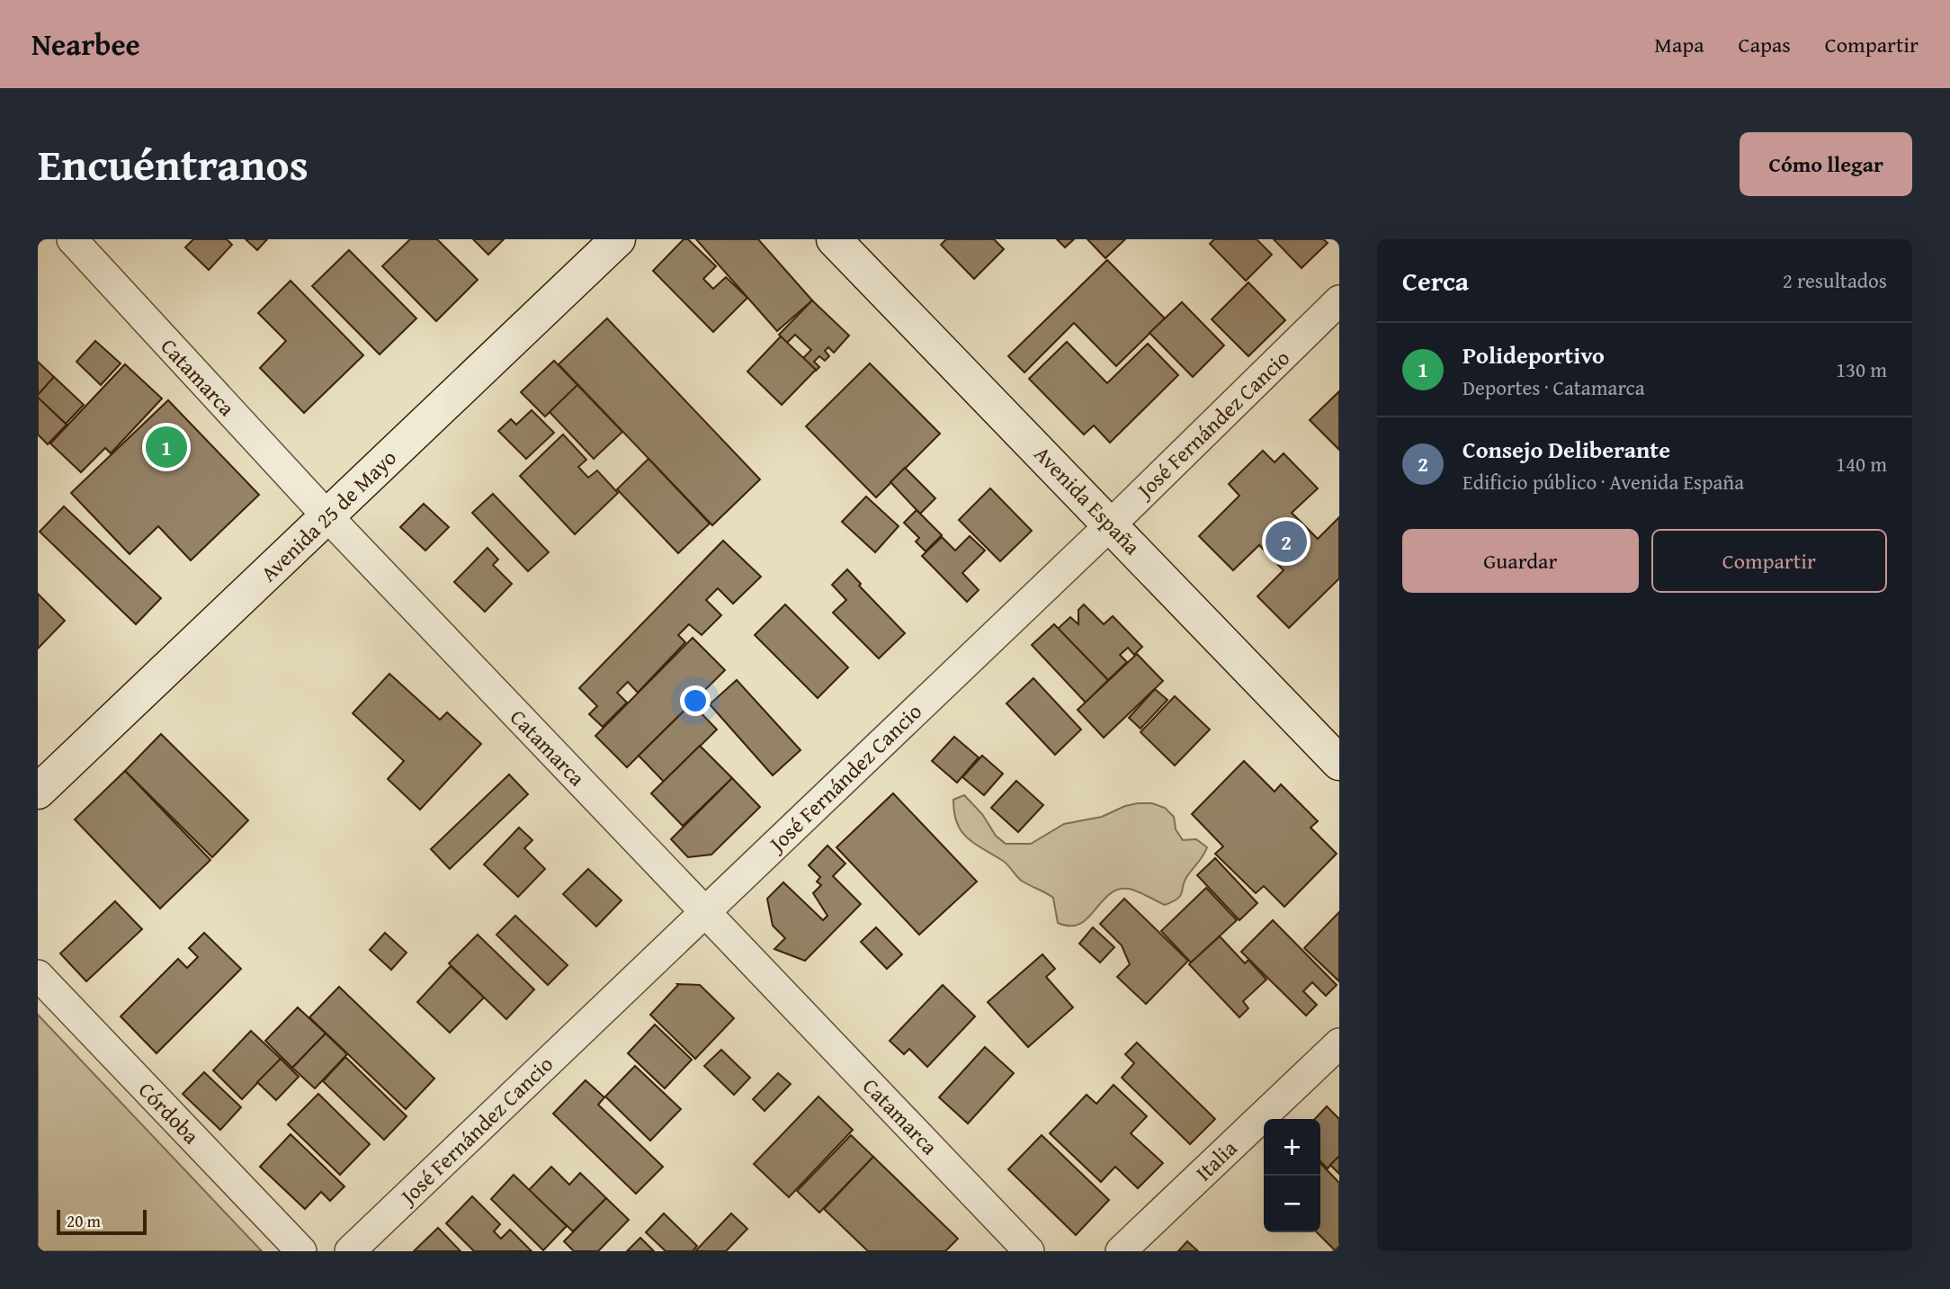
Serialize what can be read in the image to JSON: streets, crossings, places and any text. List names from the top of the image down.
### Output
{
  "streets": {
    "main road": ["Avenida España", "Avenida 25 de Mayo"],
    "street": [
      "Catamarca",
      "José Fernández Cancio",
      "Córdoba",
      "Italia"
    ]
  },
  "crossings": [
    ["Catamarca", "José Fernández Cancio"],
    ["Catamarca", "Avenida 25 de Mayo"],
    ["José Fernández Cancio", "Avenida España"]
  ],
  "scale_bar": "20 m",
  "page": {
    "header": "Nearbee",
    "nav": ["Mapa", "Capas", "Compartir"],
    "title": "Encuéntranos",
    "buttons": [
      "Cómo llegar",
      ["Guardar", "Compartir"]
    ],
    "heading": ["Cerca", "2 resultados"],
    "list": [
      {
        "mark": "1",
        "name": "Polideportivo",
        "note": "Deportes · Catamarca",
        "value": "130 m"
      },
      {
        "mark": "2",
        "name": "Consejo Deliberante",
        "note": "Edificio público · Avenida España",
        "value": "140 m"
      }
    ],
    "pins": ["1", "2"],
    "map_buttons": ["+", "−"],
    "scale": "20 m"
  }
}
